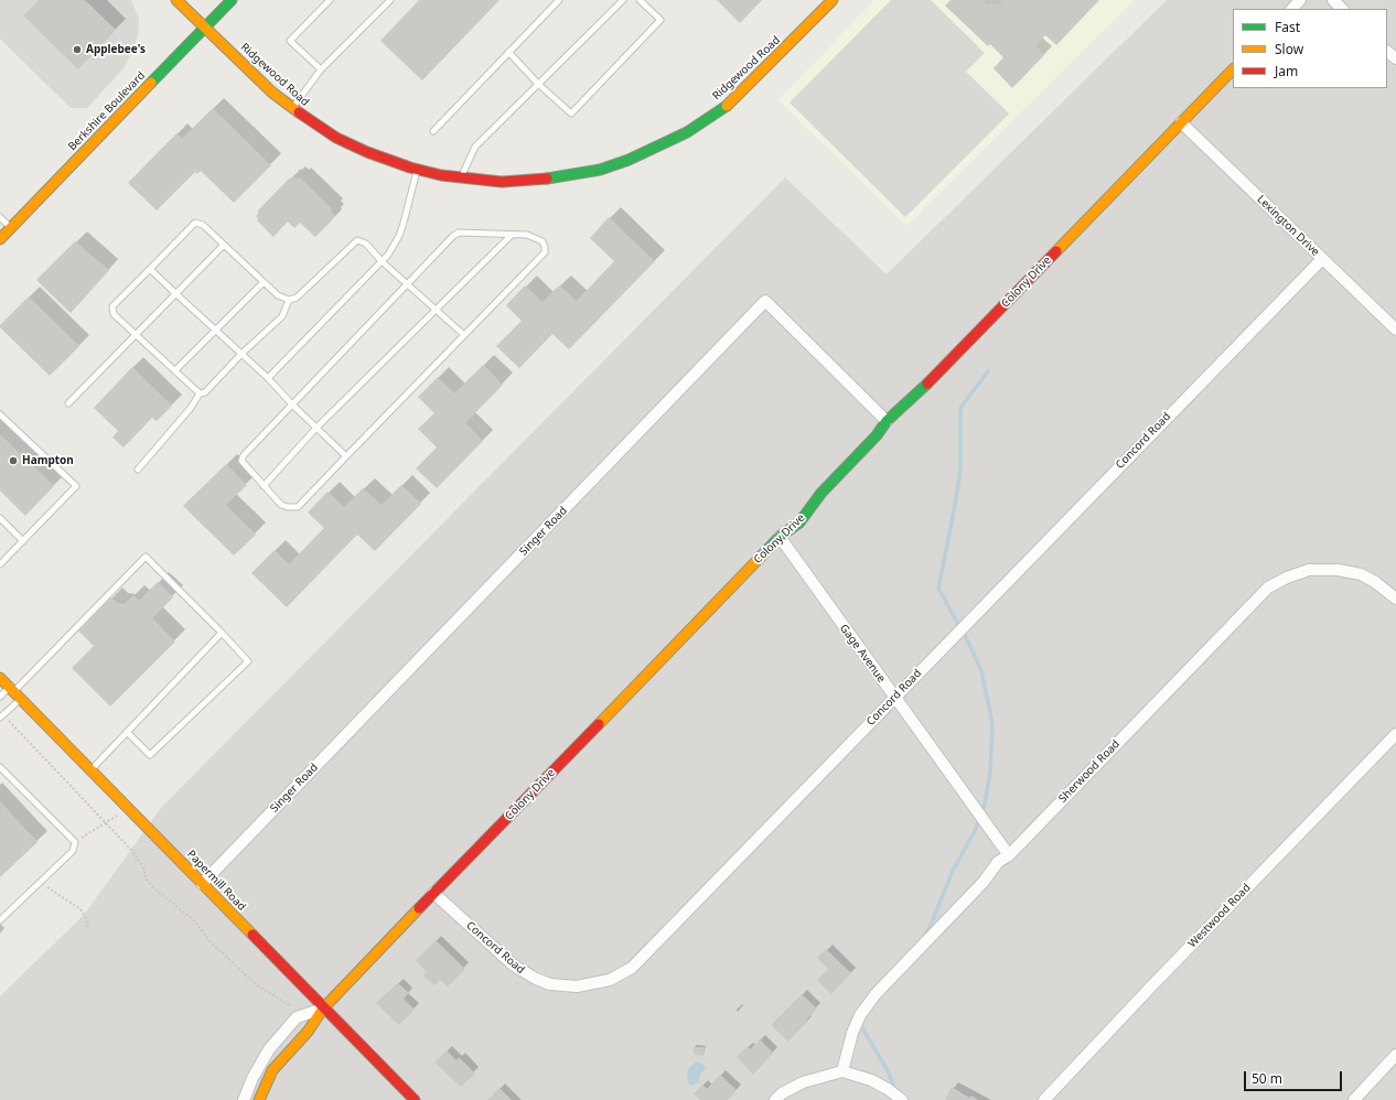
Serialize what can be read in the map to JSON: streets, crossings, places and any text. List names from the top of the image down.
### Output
{
  "streets": {
    "street": [
      "Ridgewood Road",
      "Berkshire Boulevard",
      "Lexington Drive",
      "Colony Drive",
      "Concord Road",
      "Singer Road",
      "Gage Avenue",
      "Sherwood Road",
      "Papermill Road",
      "Westwood Road"
    ]
  },
  "crossings": [
    ["Ridgewood Road", "Berkshire Boulevard"],
    ["Lexington Drive", "Colony Drive"],
    ["Lexington Drive", "Concord Road"],
    ["Colony Drive", "Concord Road"],
    ["Colony Drive", "Singer Road"],
    ["Colony Drive", "Gage Avenue"],
    ["Colony Drive", "Papermill Road"],
    ["Concord Road", "Gage Avenue"],
    ["Singer Road", "Papermill Road"],
    ["Gage Avenue", "Sherwood Road"]
  ],
  "places": ["Applebee's", "Hampton"],
  "legend": ["Fast", "Slow", "Jam"],
  "scale_bar": "50 m"
}
